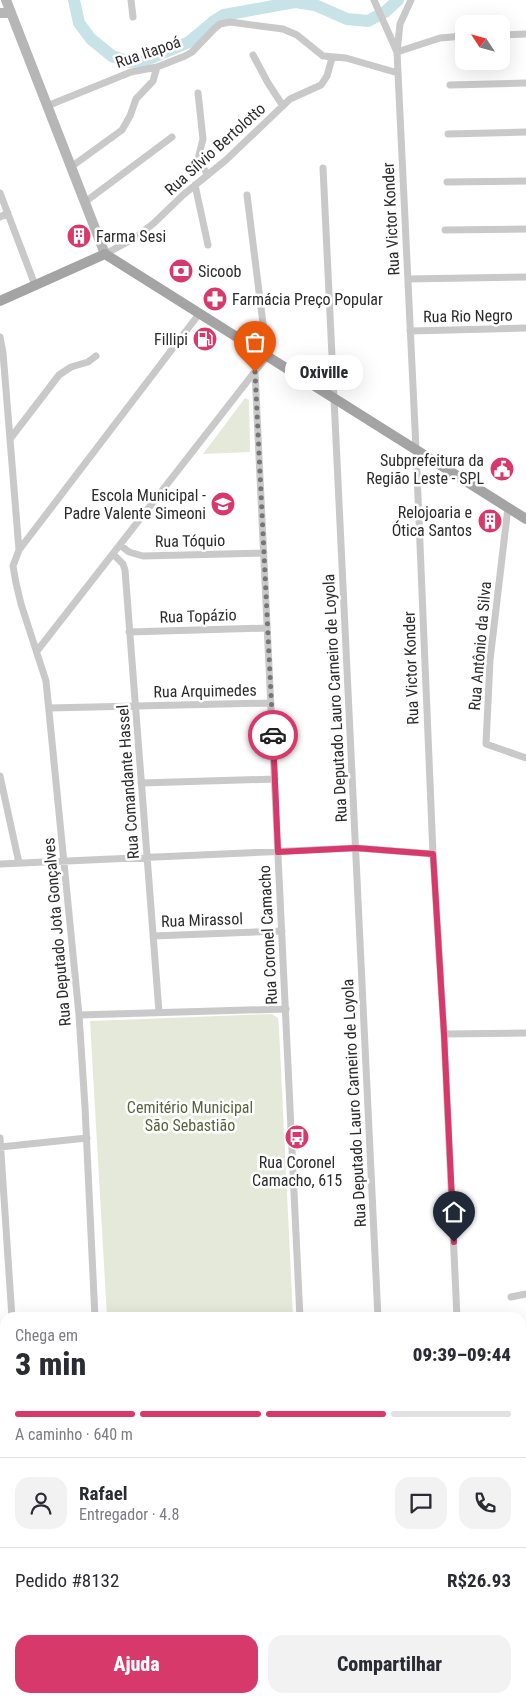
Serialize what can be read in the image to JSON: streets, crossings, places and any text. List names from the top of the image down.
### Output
{
  "streets": {
    "street": [
      "Rua Itapoá",
      "Rua Sílvio Bertolotto",
      "Rua Victor Konder",
      "Rua Rio Negro",
      "Rua Tóquio",
      "Rua Topázio",
      "Rua Antônio da Silva",
      "Rua Arquimedes",
      "Rua Deputado Lauro Carneiro de Loyola",
      "Rua Comandante Hassel",
      "Rua Mirassol",
      "Rua Deputado Jota Gonçalves",
      "Rua Coronel Camacho"
    ]
  },
  "crossings": [
    ["Rua Itapoá", "Rua Sílvio Bertolotto"],
    ["Rua Itapoá", "Rua Victor Konder"],
    ["Rua Victor Konder", "Rua Rio Negro"],
    ["Rua Tóquio", "Rua Coronel Camacho"],
    ["Rua Topázio", "Rua Comandante Hassel"],
    ["Rua Topázio", "Rua Coronel Camacho"],
    ["Rua Arquimedes", "Rua Comandante Hassel"],
    ["Rua Arquimedes", "Rua Deputado Jota Gonçalves"],
    ["Rua Arquimedes", "Rua Coronel Camacho"],
    ["Rua Comandante Hassel", "Rua Mirassol"],
    ["Rua Mirassol", "Rua Coronel Camacho"]
  ],
  "parks": ["Cemitério Municipal São Sebastião"],
  "places": {
    "building": ["Farma Sesi", "Relojoaria e Ótica Santos"],
    "bank": ["Sicoob"],
    "pharmacy": ["Farmácia Preço Popular"],
    "fuel station": ["Fillipi"],
    "other": ["Oxiville"],
    "public building": ["Subprefeitura da Região Leste - SPL"],
    "school or university": ["Escola Municipal - Padre Valente Simeoni"],
    "bus stop": ["Rua Coronel Camacho, 615"]
  },
  "north": "top left",
  "page": {
    "bubble": "Oxiville",
    "heading": ["3 min", "Chega em", "09:39–09:44"],
    "panel": [
      "Rafael",
      "Entregador · 4.8",
      "Pedido #8132",
      "R$26.93"
    ],
    "bar": "A caminho · 640 m",
    "buttons": ["Ajuda", "Compartilhar"]
  }
}
